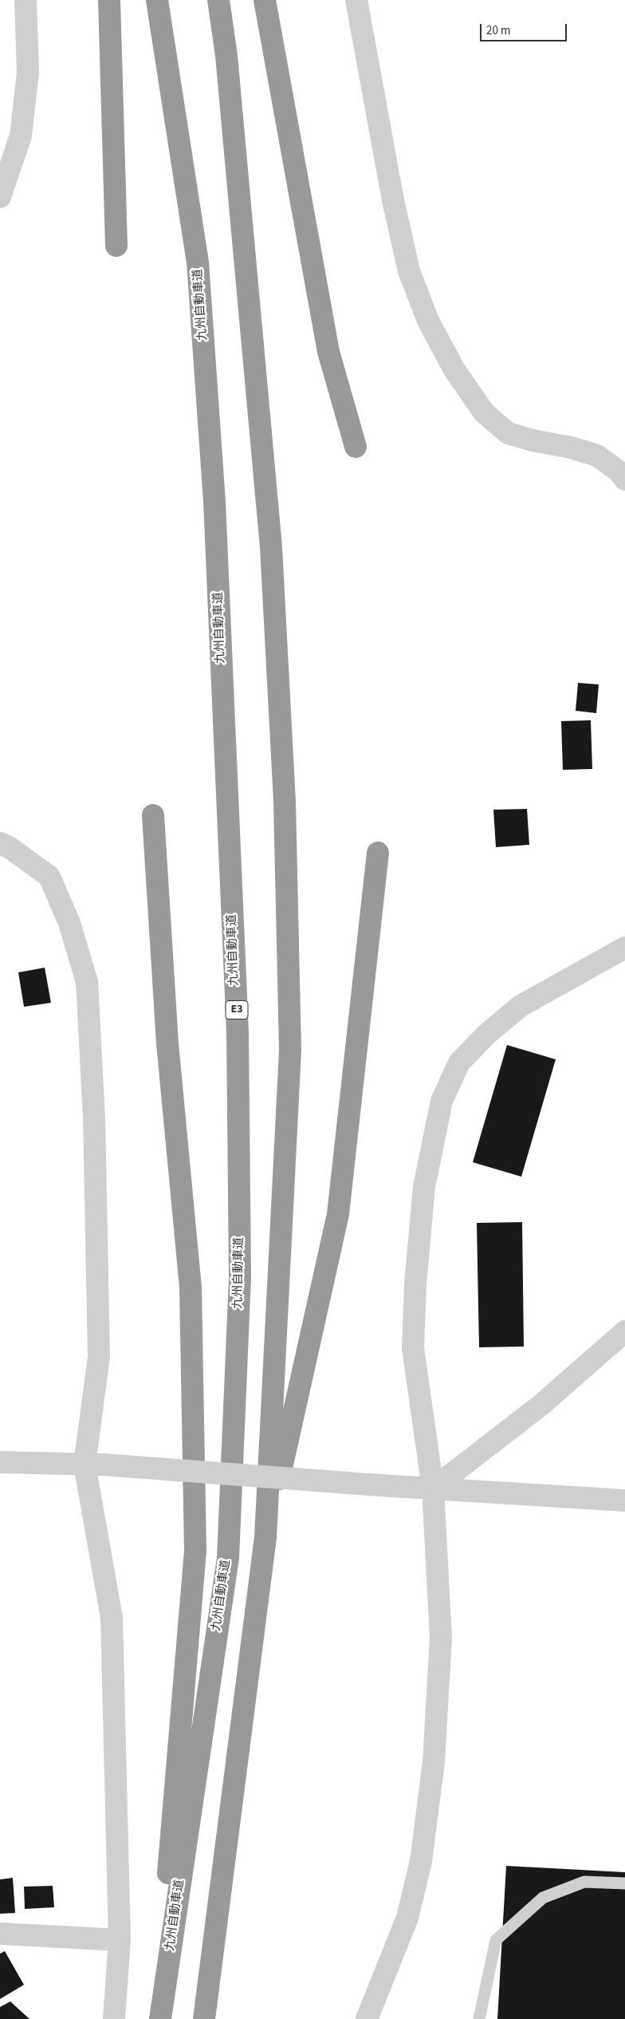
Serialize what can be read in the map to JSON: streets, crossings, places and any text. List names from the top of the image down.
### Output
{
  "streets": {
    "highway": ["九州自動車道", "E3"]
  },
  "scale_bar": "20 m"
}
